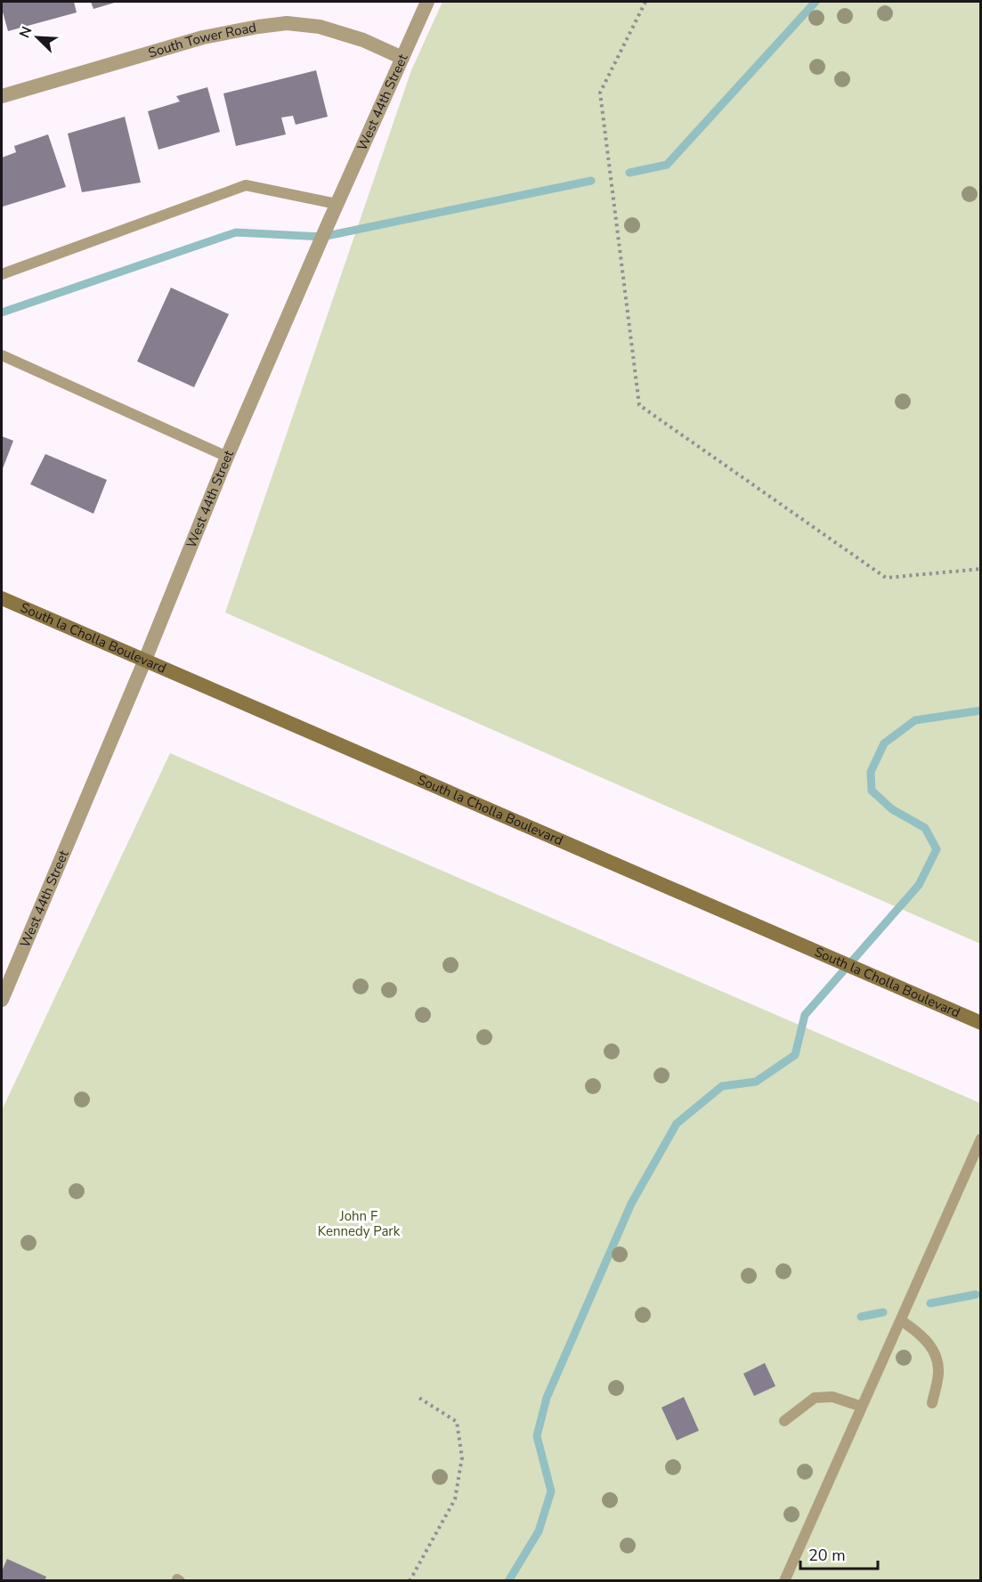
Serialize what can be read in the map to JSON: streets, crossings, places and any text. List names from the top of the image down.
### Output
{
  "streets": {
    "main road": ["South la Cholla Boulevard"],
    "street": ["South Tower Road", "West 44th Street"]
  },
  "crossings": [
    ["South Tower Road", "West 44th Street"],
    ["West 44th Street", "South la Cholla Boulevard"]
  ],
  "parks": ["John F Kennedy Park"],
  "scale_bar": "20 m",
  "north": "top left"
}
